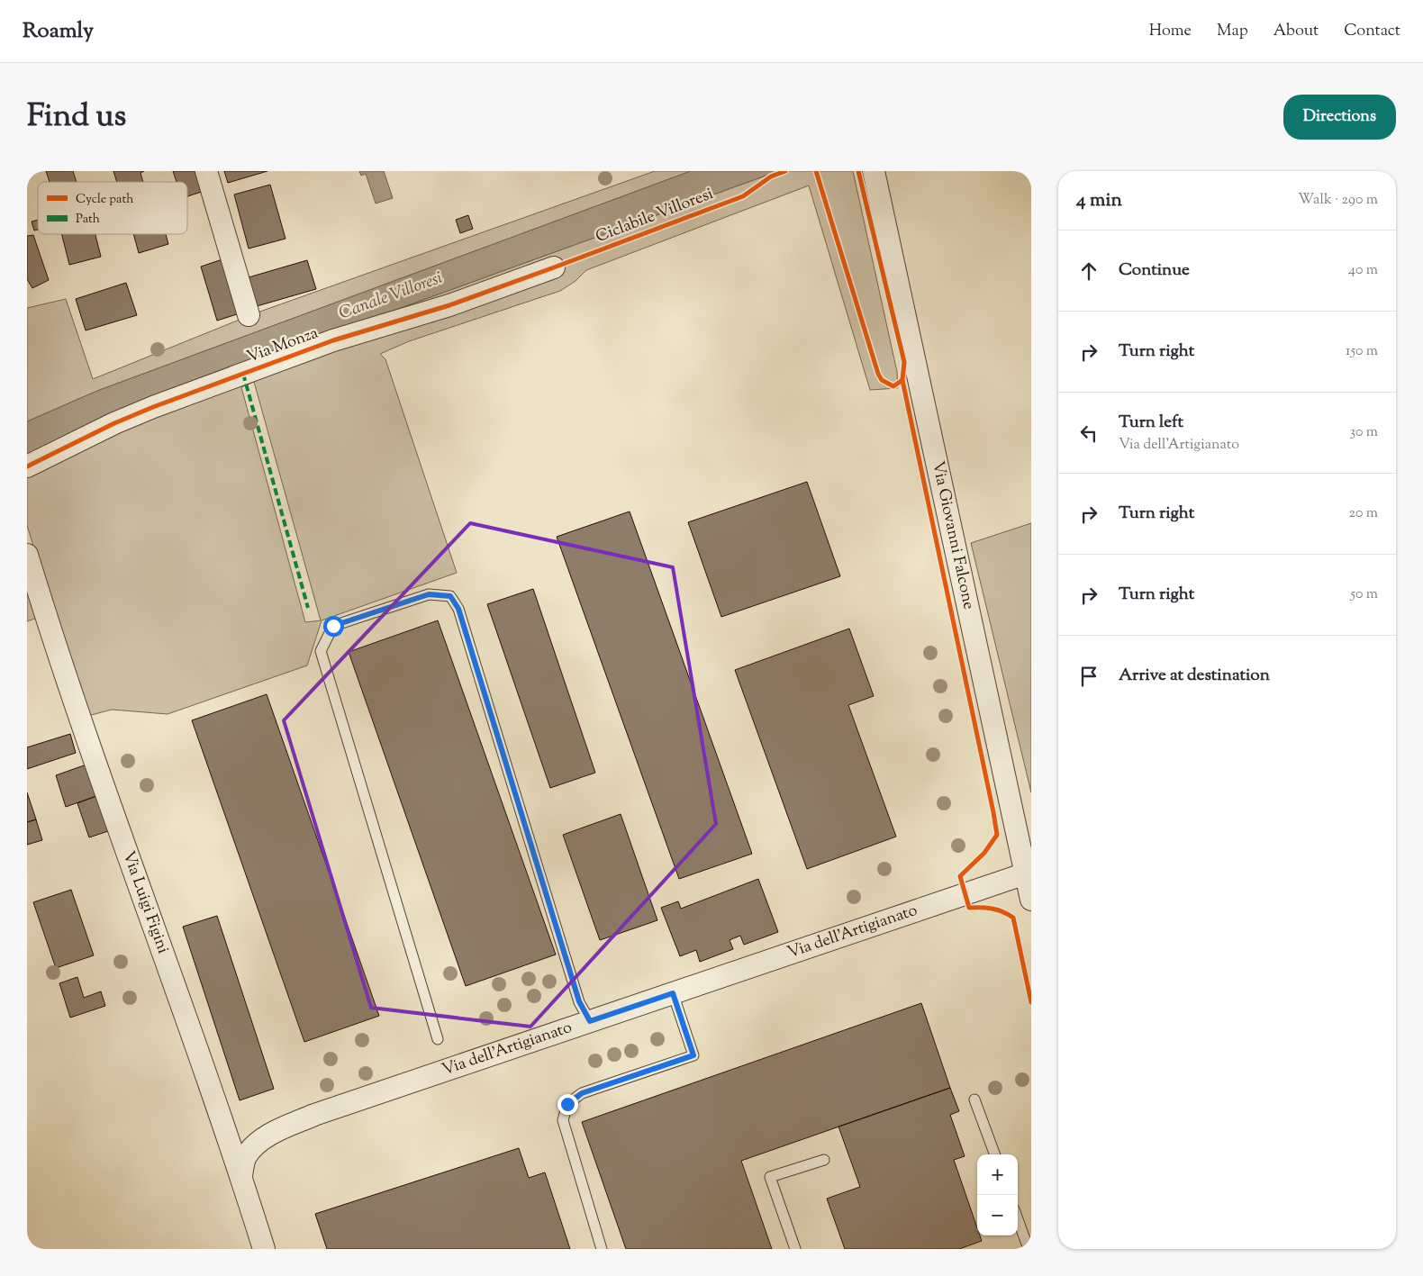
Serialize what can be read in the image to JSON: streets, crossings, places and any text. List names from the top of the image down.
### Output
{
  "streets": {
    "street": [
      "Via Monza",
      "Via Giovanni Falcone",
      "Via Luigi Figini",
      "Via dell'Artigianato"
    ],
    "cycle path": ["Ciclabile Villoresi"]
  },
  "crossings": [
    ["Via Giovanni Falcone", "Via dell'Artigianato"],
    ["Via Luigi Figini", "Via dell'Artigianato"]
  ],
  "water": ["Canale Villoresi"],
  "legend": ["Cycle path", "Path"],
  "page": {
    "header": "Roamly",
    "nav": [
      "Home",
      "Map",
      "About",
      "Contact"
    ],
    "title": "Find us",
    "buttons": "Directions",
    "heading": ["4 min", "Walk · 290 m"],
    "list": [
      ["Continue", "40 m"],
      ["Turn right", "150 m"],
      ["Turn left", "Via dell'Artigianato", "30 m"],
      ["Turn right", "20 m"],
      ["Turn right", "50 m"],
      "Arrive at destination"
    ],
    "map_buttons": ["+", "−"]
  }
}
